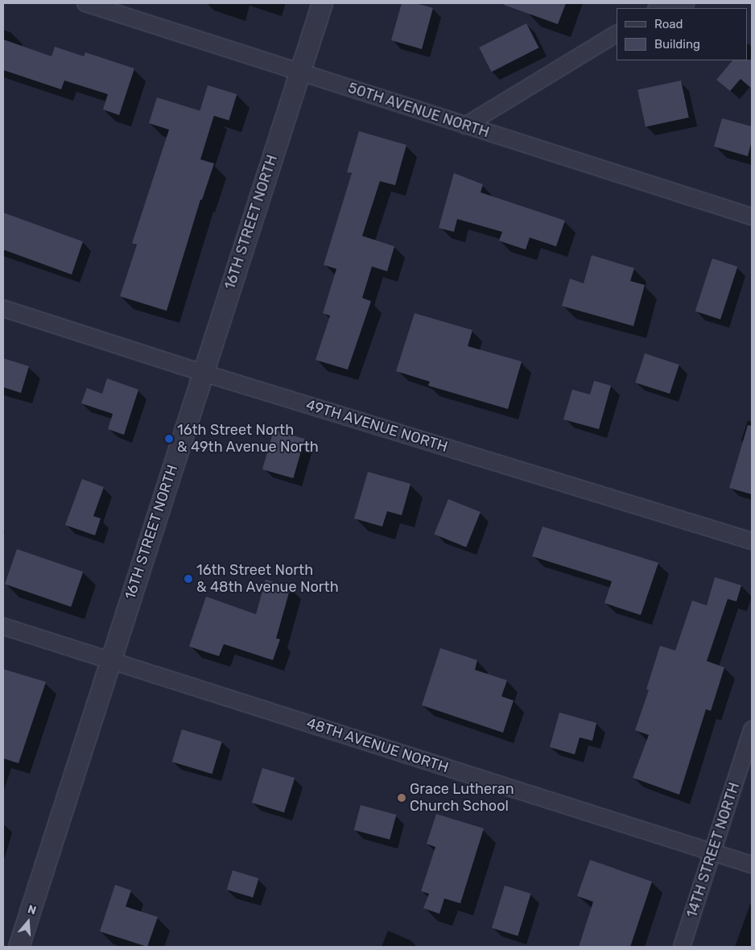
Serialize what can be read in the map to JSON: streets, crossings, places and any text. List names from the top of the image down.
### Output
{
  "streets": {
    "street": [
      "50TH AVENUE NORTH",
      "16TH STREET NORTH",
      "49TH AVENUE NORTH",
      "48TH AVENUE NORTH",
      "14TH STREET NORTH"
    ]
  },
  "crossings": [
    ["50TH AVENUE NORTH", "16TH STREET NORTH"],
    ["16TH STREET NORTH", "49TH AVENUE NORTH"],
    ["16TH STREET NORTH", "48TH AVENUE NORTH"],
    ["48TH AVENUE NORTH", "14TH STREET NORTH"]
  ],
  "places": ["16th Street North & 49th Avenue North", "16th Street North & 48th Avenue North", "Grace Lutheran Church School"],
  "legend": ["Road", "Building"],
  "north": "top"
}
